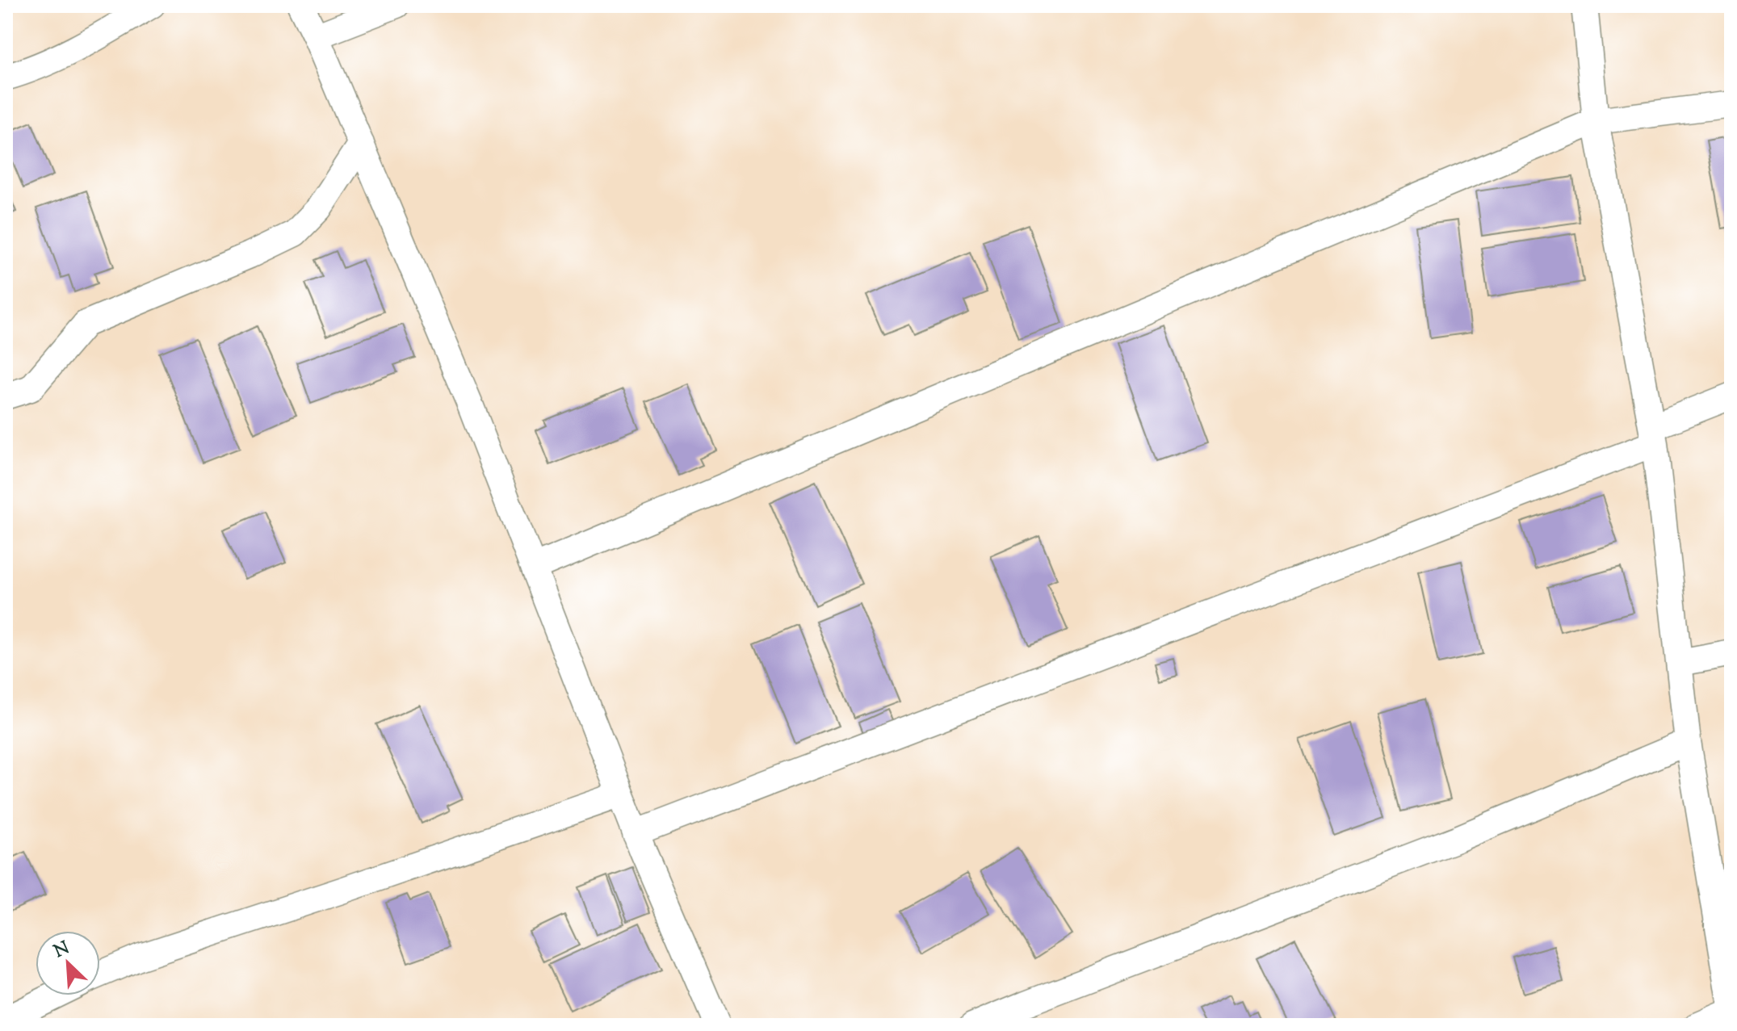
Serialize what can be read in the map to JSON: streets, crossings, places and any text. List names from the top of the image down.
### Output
{
  "north": "top left"
}
